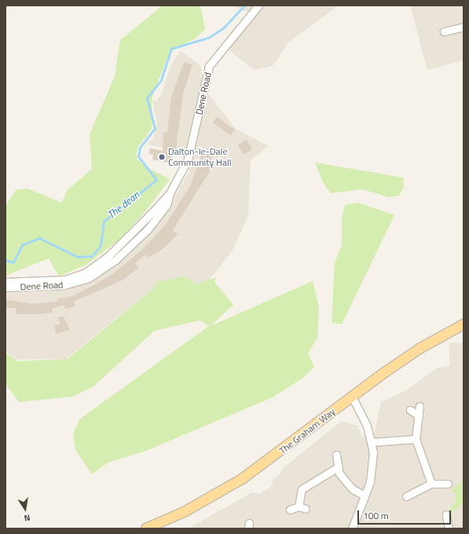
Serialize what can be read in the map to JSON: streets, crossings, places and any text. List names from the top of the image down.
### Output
{
  "streets": {
    "main road": ["The Graham Way"],
    "street": ["Dene Road"]
  },
  "water": ["The dean"],
  "places": ["Dalton-le-Dale Community Hall"],
  "scale_bar": "100 m",
  "north": "bottom"
}
